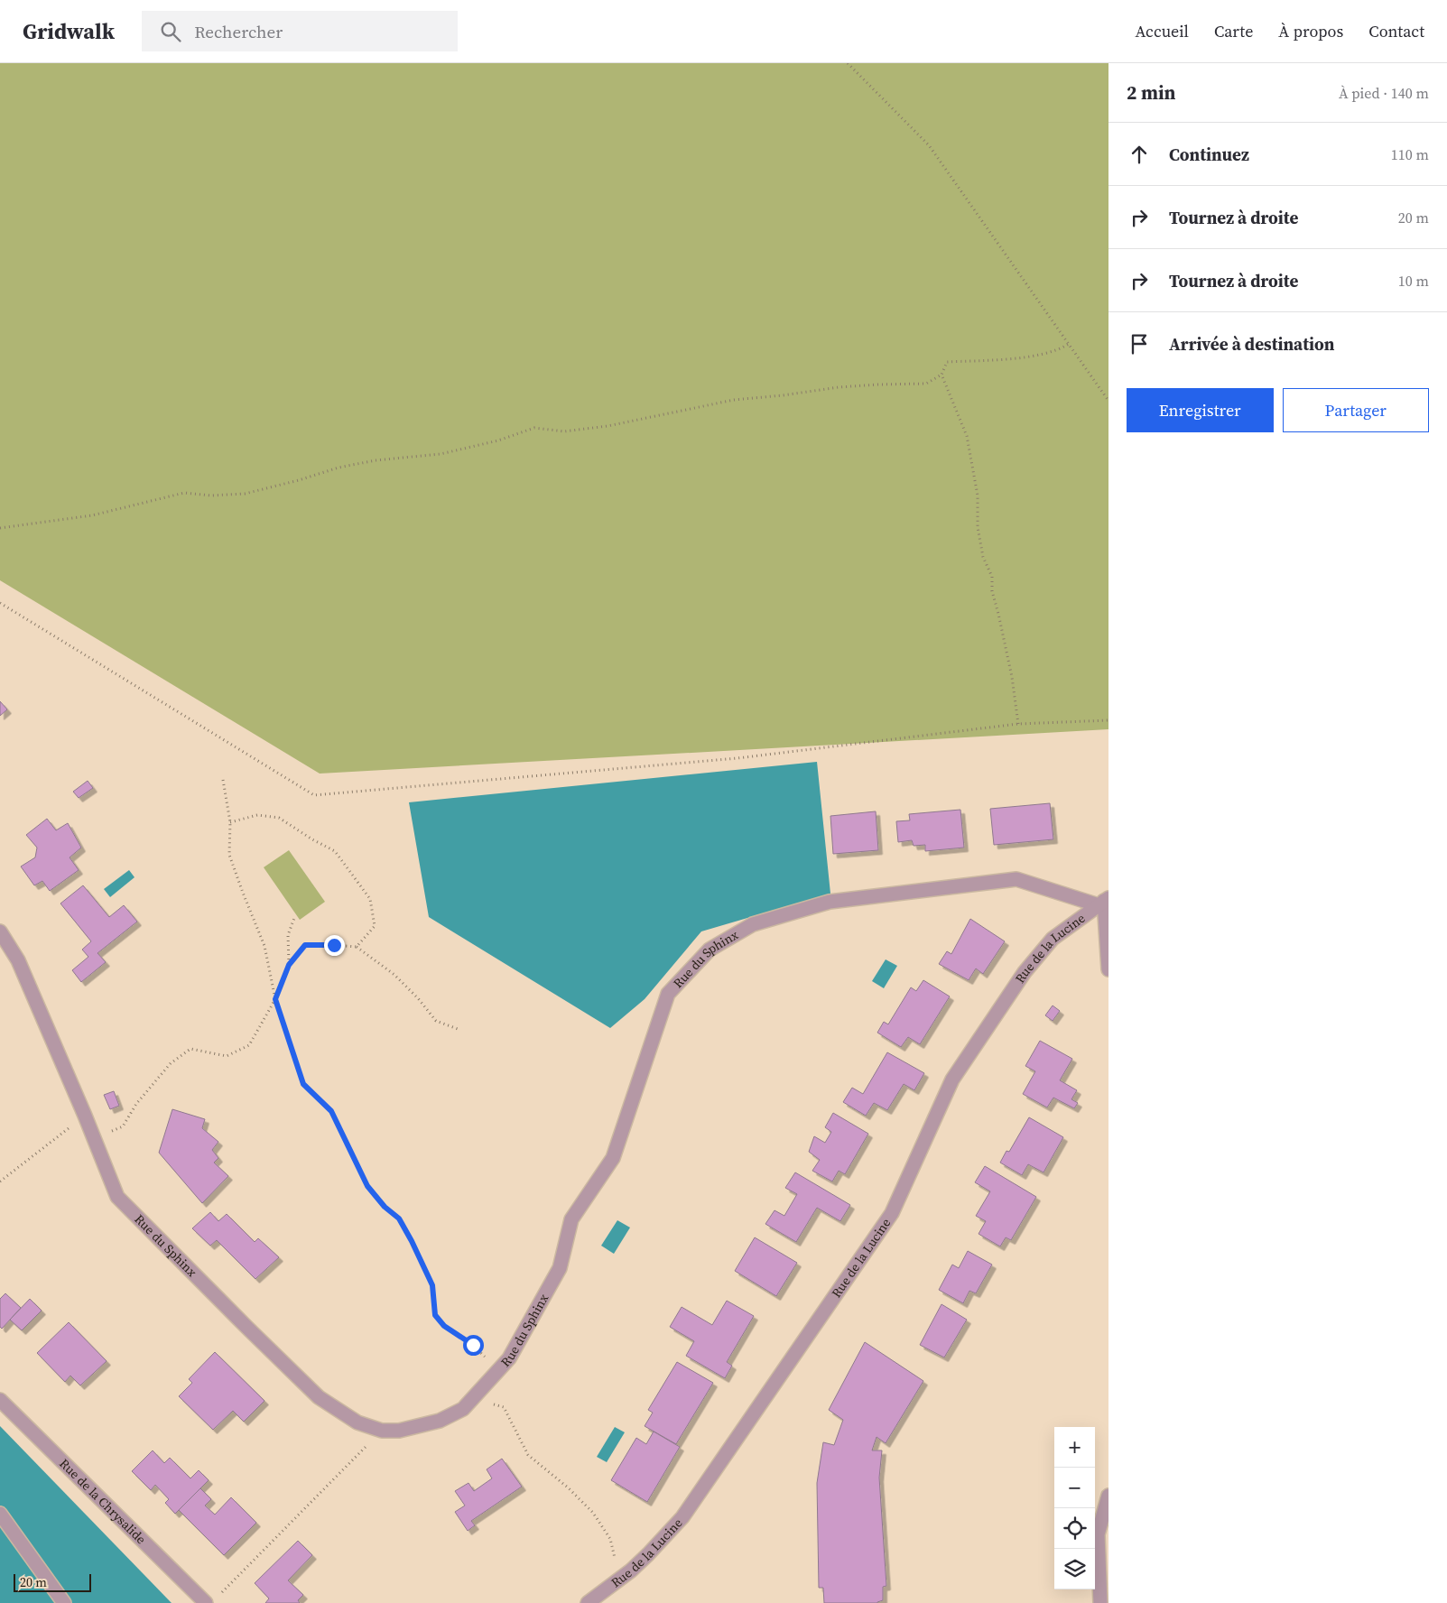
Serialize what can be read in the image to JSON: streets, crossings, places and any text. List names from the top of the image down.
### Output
{
  "streets": {
    "street": ["Rue de la Lucine", "Rue du Sphinx", "Rue de la Chrysalide"]
  },
  "crossings": [
    ["Rue de la Lucine", "Rue du Sphinx"]
  ],
  "scale_bar": "20 m",
  "page": {
    "header": "Gridwalk",
    "search": "Rechercher",
    "nav": [
      "Accueil",
      "Carte",
      "À propos",
      "Contact"
    ],
    "heading": ["2 min", "À pied · 140 m"],
    "list": [
      ["Continuez", "110 m"],
      ["Tournez à droite", "20 m"],
      ["Tournez à droite", "10 m"],
      "Arrivée à destination"
    ],
    "buttons": ["Enregistrer", "Partager"],
    "map_buttons": ["+", "−"],
    "scale": "20 m"
  }
}
